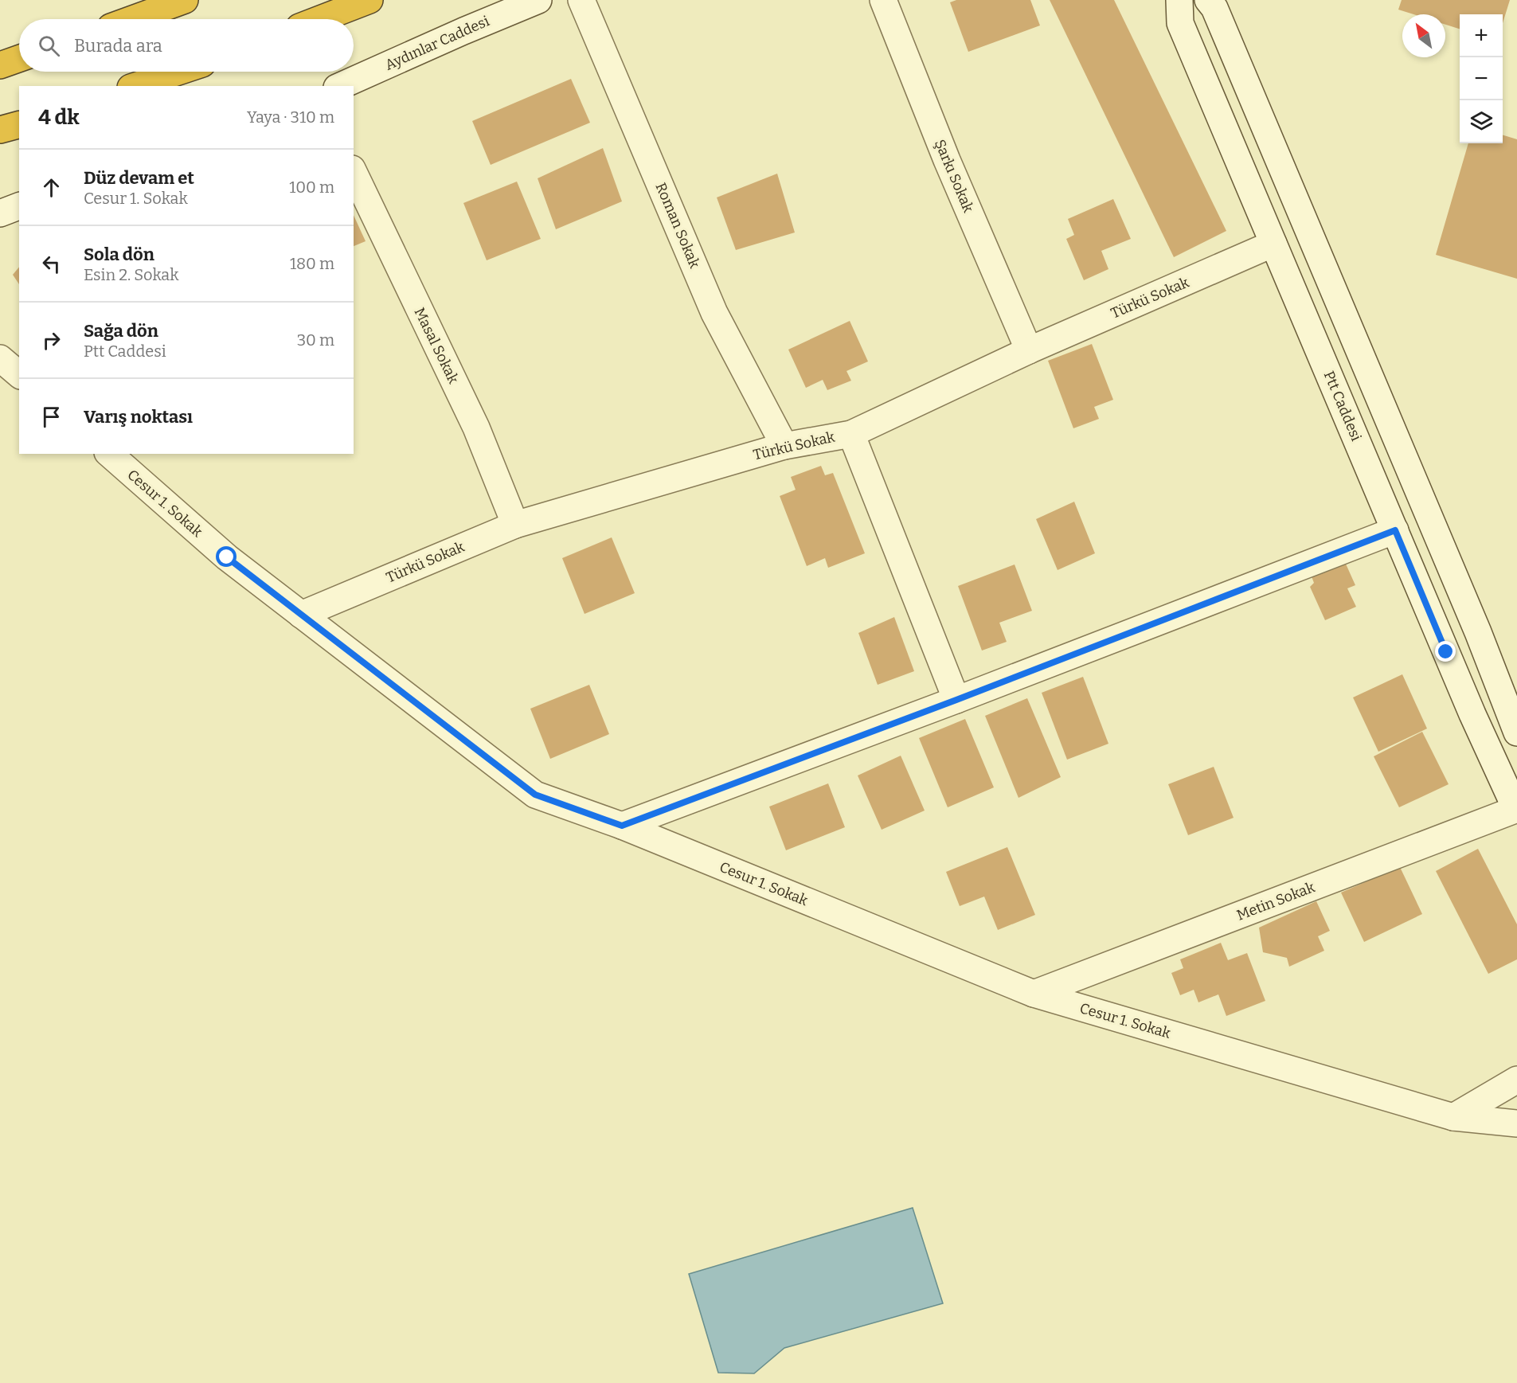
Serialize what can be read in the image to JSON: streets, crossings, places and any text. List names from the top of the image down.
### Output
{
  "streets": {
    "street": [
      "Aydınlar Caddesi",
      "Şarkı Sokak",
      "Roman Sokak",
      "Türkü Sokak",
      "Masal Sokak",
      "Ptt Caddesi",
      "Cesur 1. Sokak",
      "Metin Sokak"
    ]
  },
  "crossings": [
    ["Şarkı Sokak", "Türkü Sokak"],
    ["Roman Sokak", "Türkü Sokak"],
    ["Türkü Sokak", "Masal Sokak"],
    ["Türkü Sokak", "Ptt Caddesi"],
    ["Türkü Sokak", "Cesur 1. Sokak"],
    ["Ptt Caddesi", "Metin Sokak"],
    ["Cesur 1. Sokak", "Metin Sokak"]
  ],
  "north": "top left",
  "page": {
    "map_buttons": ["+", "−"],
    "search": "Burada ara",
    "heading": ["4 dk", "Yaya · 310 m"],
    "list": [
      ["Düz devam et", "Cesur 1. Sokak", "100 m"],
      ["Sola dön", "Esin 2. Sokak", "180 m"],
      ["Sağa dön", "Ptt Caddesi", "30 m"],
      "Varış noktası"
    ]
  }
}
